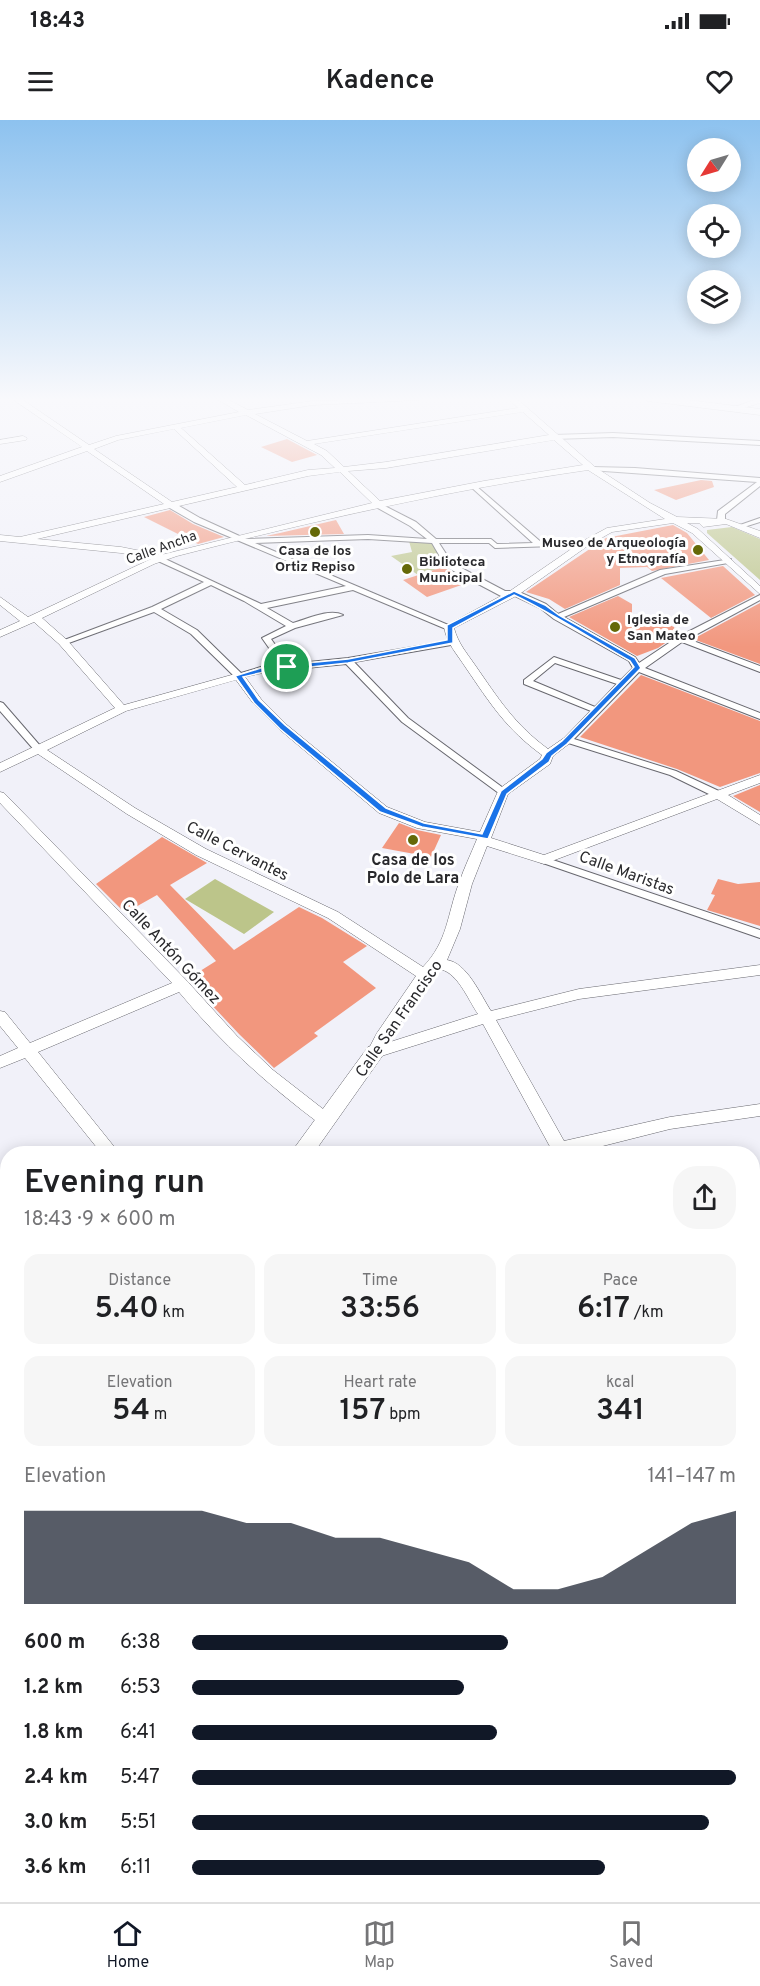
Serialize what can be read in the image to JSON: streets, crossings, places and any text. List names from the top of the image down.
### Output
{
  "streets": {
    "street": [
      "Calle Ancha",
      "Calle Cervantes",
      "Calle Maristas",
      "Calle Antón Gómez",
      "Calle San Francisco"
    ]
  },
  "crossings": [
    ["Calle Cervantes", "Calle San Francisco"],
    ["Calle Maristas", "Calle San Francisco"],
    ["Calle Antón Gómez", "Calle San Francisco"]
  ],
  "places": [
    "Casa de los Ortiz Repiso",
    "Museo de Arqueología y Etnografía",
    "Biblioteca Municipal",
    "Iglesia de San Mateo",
    "Casa de los Polo de Lara"
  ],
  "north": "bottom left",
  "page": {
    "status": "18:43",
    "header": "Kadence",
    "heading": ["Evening run", "18:43 · 9 × 600 m"],
    "stats": [
      ["Distance", "5.40 km"],
      ["Time", "33:56"],
      ["Pace", "6:17 /km"],
      ["Elevation", "54 m"],
      ["Heart rate", "157 bpm"],
      ["kcal", "341"]
    ],
    "chart": ["Elevation", "141–147 m"],
    "list": [
      {
        "name": "600 m",
        "note": "6:38"
      },
      {
        "name": "1.2 km",
        "note": "6:53"
      },
      {
        "name": "1.8 km",
        "note": "6:41"
      },
      {
        "name": "2.4 km",
        "note": "5:47"
      },
      {
        "name": "3.0 km",
        "note": "5:51"
      },
      {
        "name": "3.6 km",
        "note": "6:11"
      }
    ],
    "tabs": ["Home", "Map", "Saved"]
  }
}
